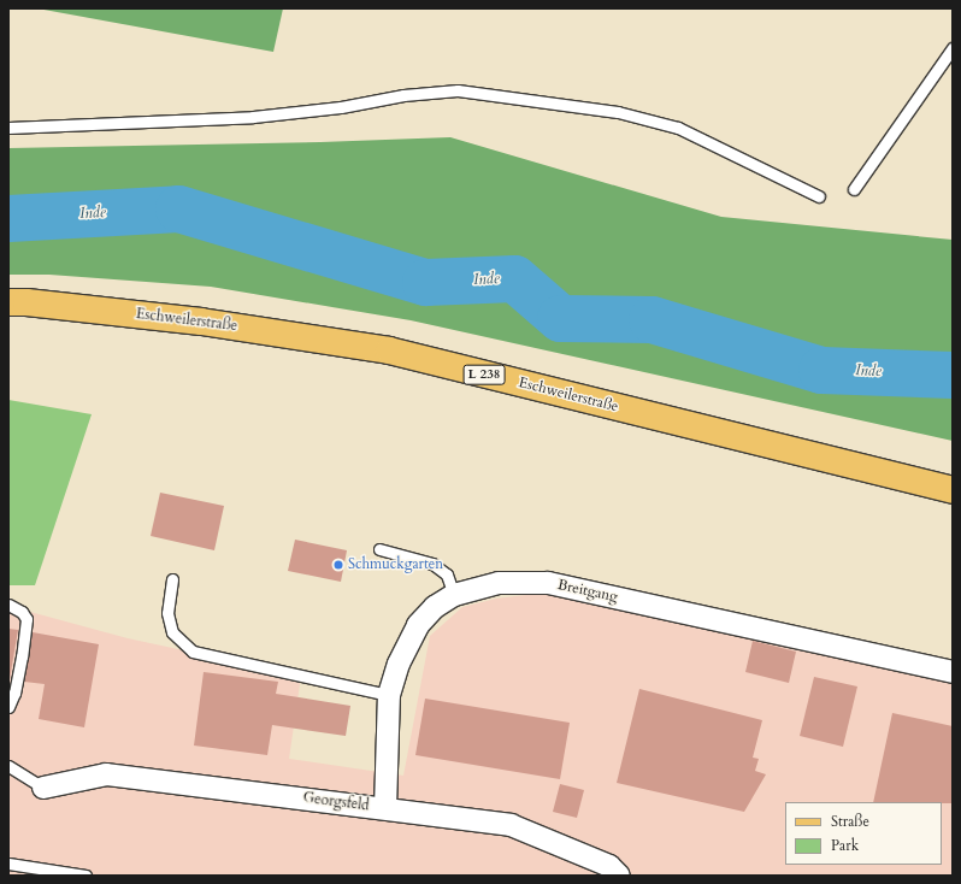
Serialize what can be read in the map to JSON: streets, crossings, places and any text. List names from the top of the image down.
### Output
{
  "streets": {
    "main road": ["Eschweilerstraße", "L 238"],
    "street": ["Breitgang", "Georgsfeld"]
  },
  "crossings": [
    ["Breitgang", "Georgsfeld"]
  ],
  "water": ["Inde"],
  "places": ["Schmuckgarten"],
  "legend": ["Straße", "Park"]
}
